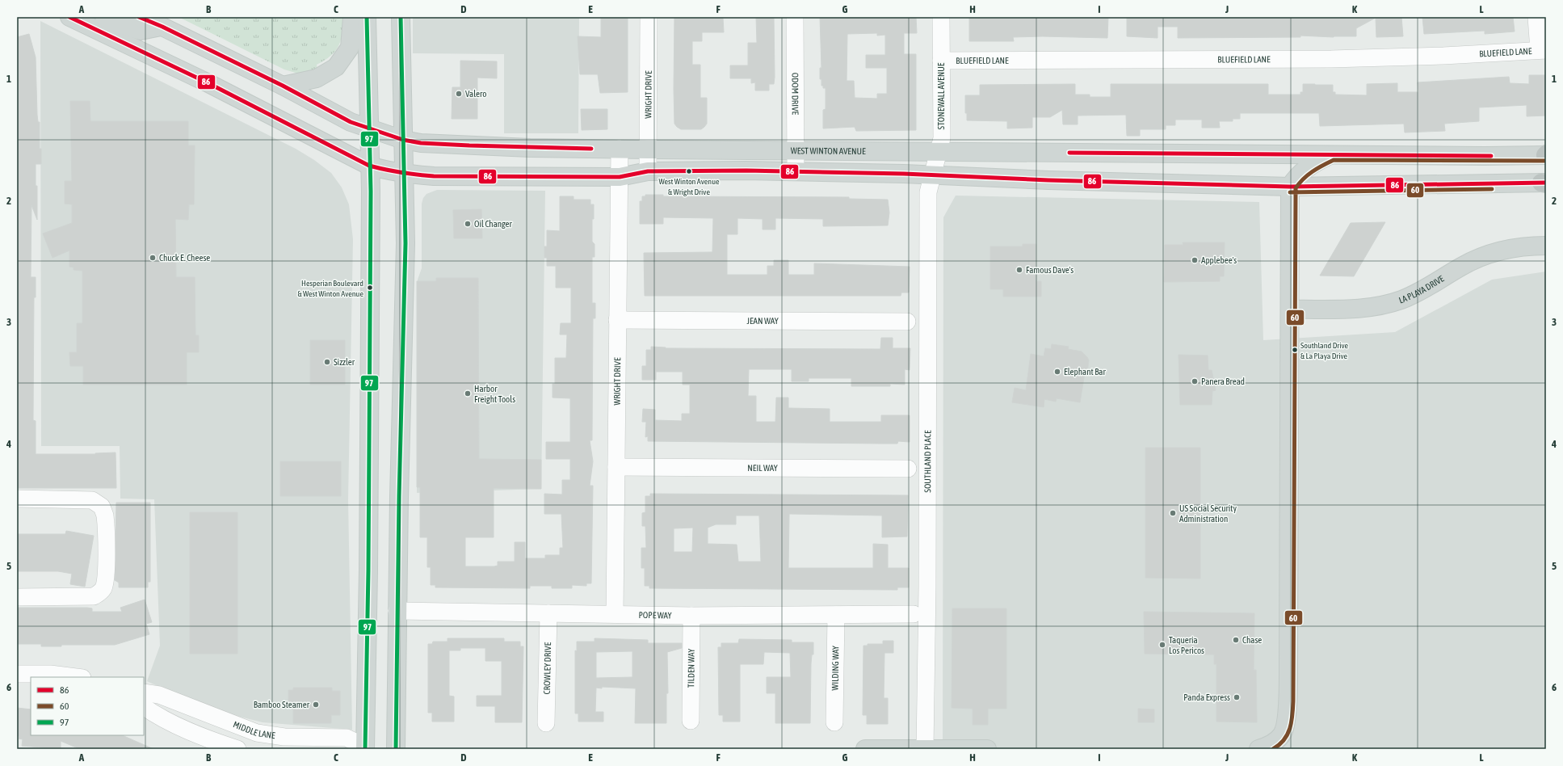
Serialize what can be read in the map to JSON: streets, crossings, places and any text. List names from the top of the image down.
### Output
{
  "streets": {
    "main road": ["WEST WINTON AVENUE", "LA PLAYA DRIVE"],
    "street": [
      "BLUEFIELD LANE",
      "ODOM DRIVE",
      "WRIGHT DRIVE",
      "STONEWALL AVENUE",
      "JEAN WAY",
      "SOUTHLAND PLACE",
      "NEIL WAY",
      "POPE WAY",
      "CROWLEY DRIVE",
      "TILDEN WAY",
      "WILDING WAY",
      "MIDDLE LANE"
    ]
  },
  "crossings": [
    ["BLUEFIELD LANE", "STONEWALL AVENUE"],
    ["ODOM DRIVE", "WEST WINTON AVENUE"],
    ["WRIGHT DRIVE", "WEST WINTON AVENUE"],
    ["WRIGHT DRIVE", "JEAN WAY"],
    ["WRIGHT DRIVE", "NEIL WAY"],
    ["WRIGHT DRIVE", "POPE WAY"],
    ["STONEWALL AVENUE", "WEST WINTON AVENUE"],
    ["STONEWALL AVENUE", "SOUTHLAND PLACE"],
    ["POPE WAY", "CROWLEY DRIVE"],
    ["POPE WAY", "TILDEN WAY"],
    ["POPE WAY", "WILDING WAY"]
  ],
  "places": [
    "Valero",
    "West Winton Avenue & Wright Drive",
    "Oil Changer",
    "Chuck E. Cheese",
    "Applebee's",
    "Famous Dave's",
    "Hesperian Boulevard & West Winton Avenue",
    "Southland Drive & La Playa Drive",
    "Sizzler",
    "Elephant Bar",
    "Panera Bread",
    "Harbor Freight Tools",
    "US Social Security Administration",
    "Chase",
    "Taqueria Los Pericos",
    "Panda Express",
    "Bamboo Steamer"
  ],
  "lines": ["transit line 86", "transit line 97", "transit line 60"],
  "legend": ["86", "60", "97"],
  "grid": {
    "columns": [
      "A",
      "B",
      "C",
      "D",
      "E",
      "F",
      "G",
      "H",
      "I",
      "J",
      "K",
      "L"
    ],
    "rows": [
      "1",
      "2",
      "3",
      "4",
      "5",
      "6"
    ]
  }
}
